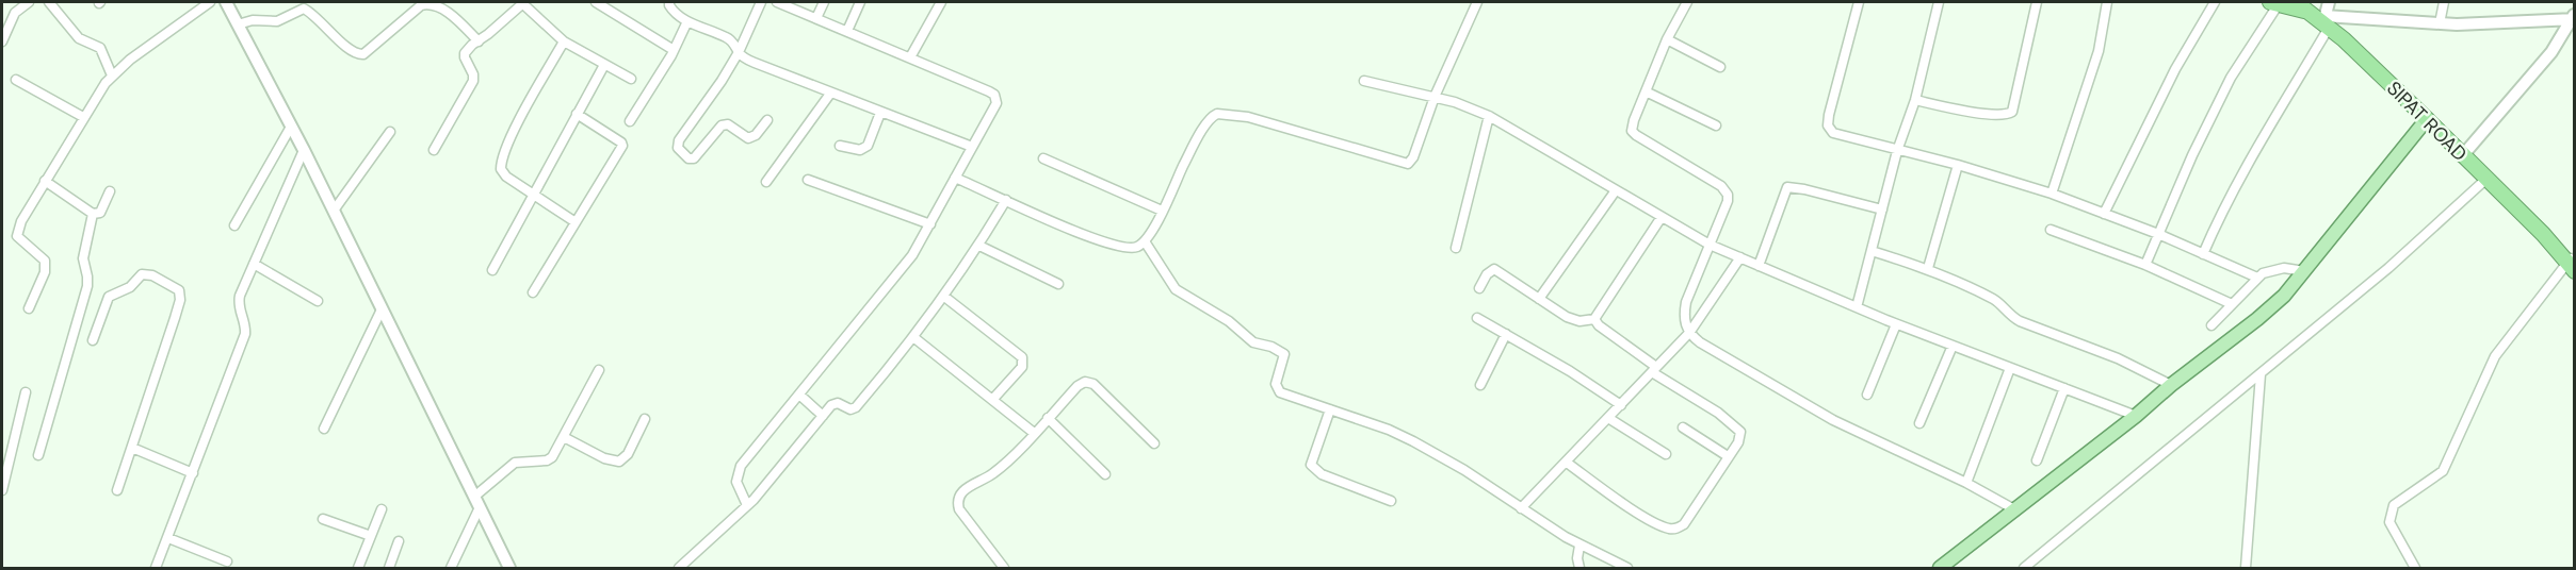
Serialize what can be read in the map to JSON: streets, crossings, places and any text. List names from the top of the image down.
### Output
{
  "streets": {
    "highway": ["SIPAT ROAD"]
  }
}
